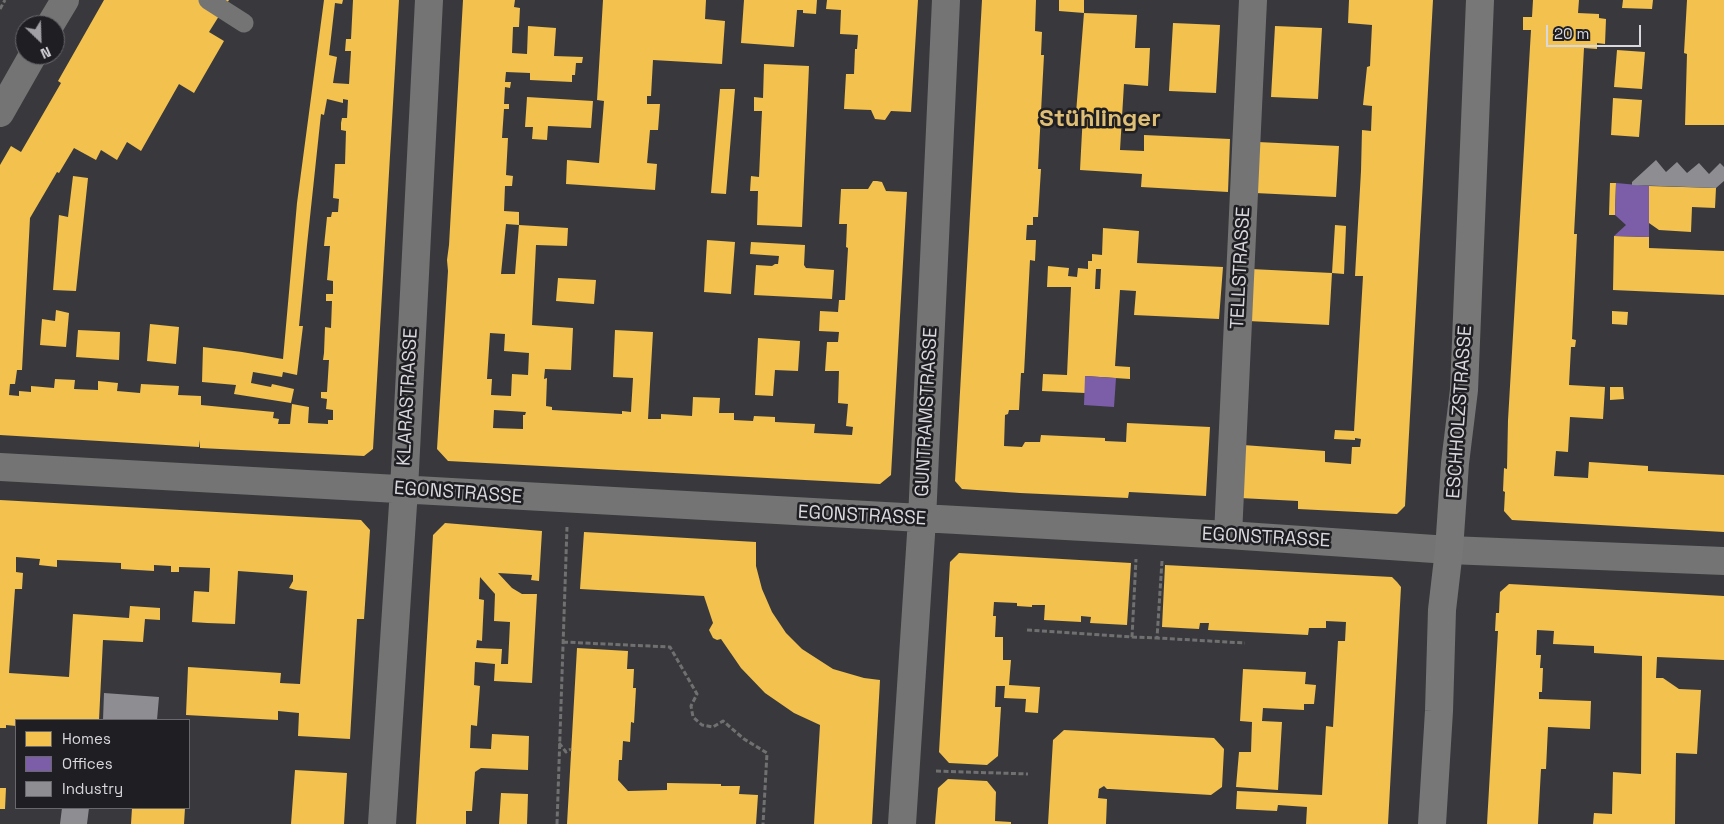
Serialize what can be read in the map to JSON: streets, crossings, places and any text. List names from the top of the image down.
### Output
{
  "streets": {
    "main road": ["ESCHHOLZSTRASSE"],
    "street": [
      "TELLSTRASSE",
      "KLARASTRASSE",
      "GUNTRAMSTRASSE",
      "EGONSTRASSE"
    ]
  },
  "crossings": [
    ["TELLSTRASSE", "EGONSTRASSE"],
    ["KLARASTRASSE", "EGONSTRASSE"],
    ["GUNTRAMSTRASSE", "EGONSTRASSE"],
    ["ESCHHOLZSTRASSE", "EGONSTRASSE"]
  ],
  "districts": ["Stühlinger"],
  "legend": ["Homes", "Offices", "Industry"],
  "scale_bar": "20 m",
  "north": "bottom right"
}
